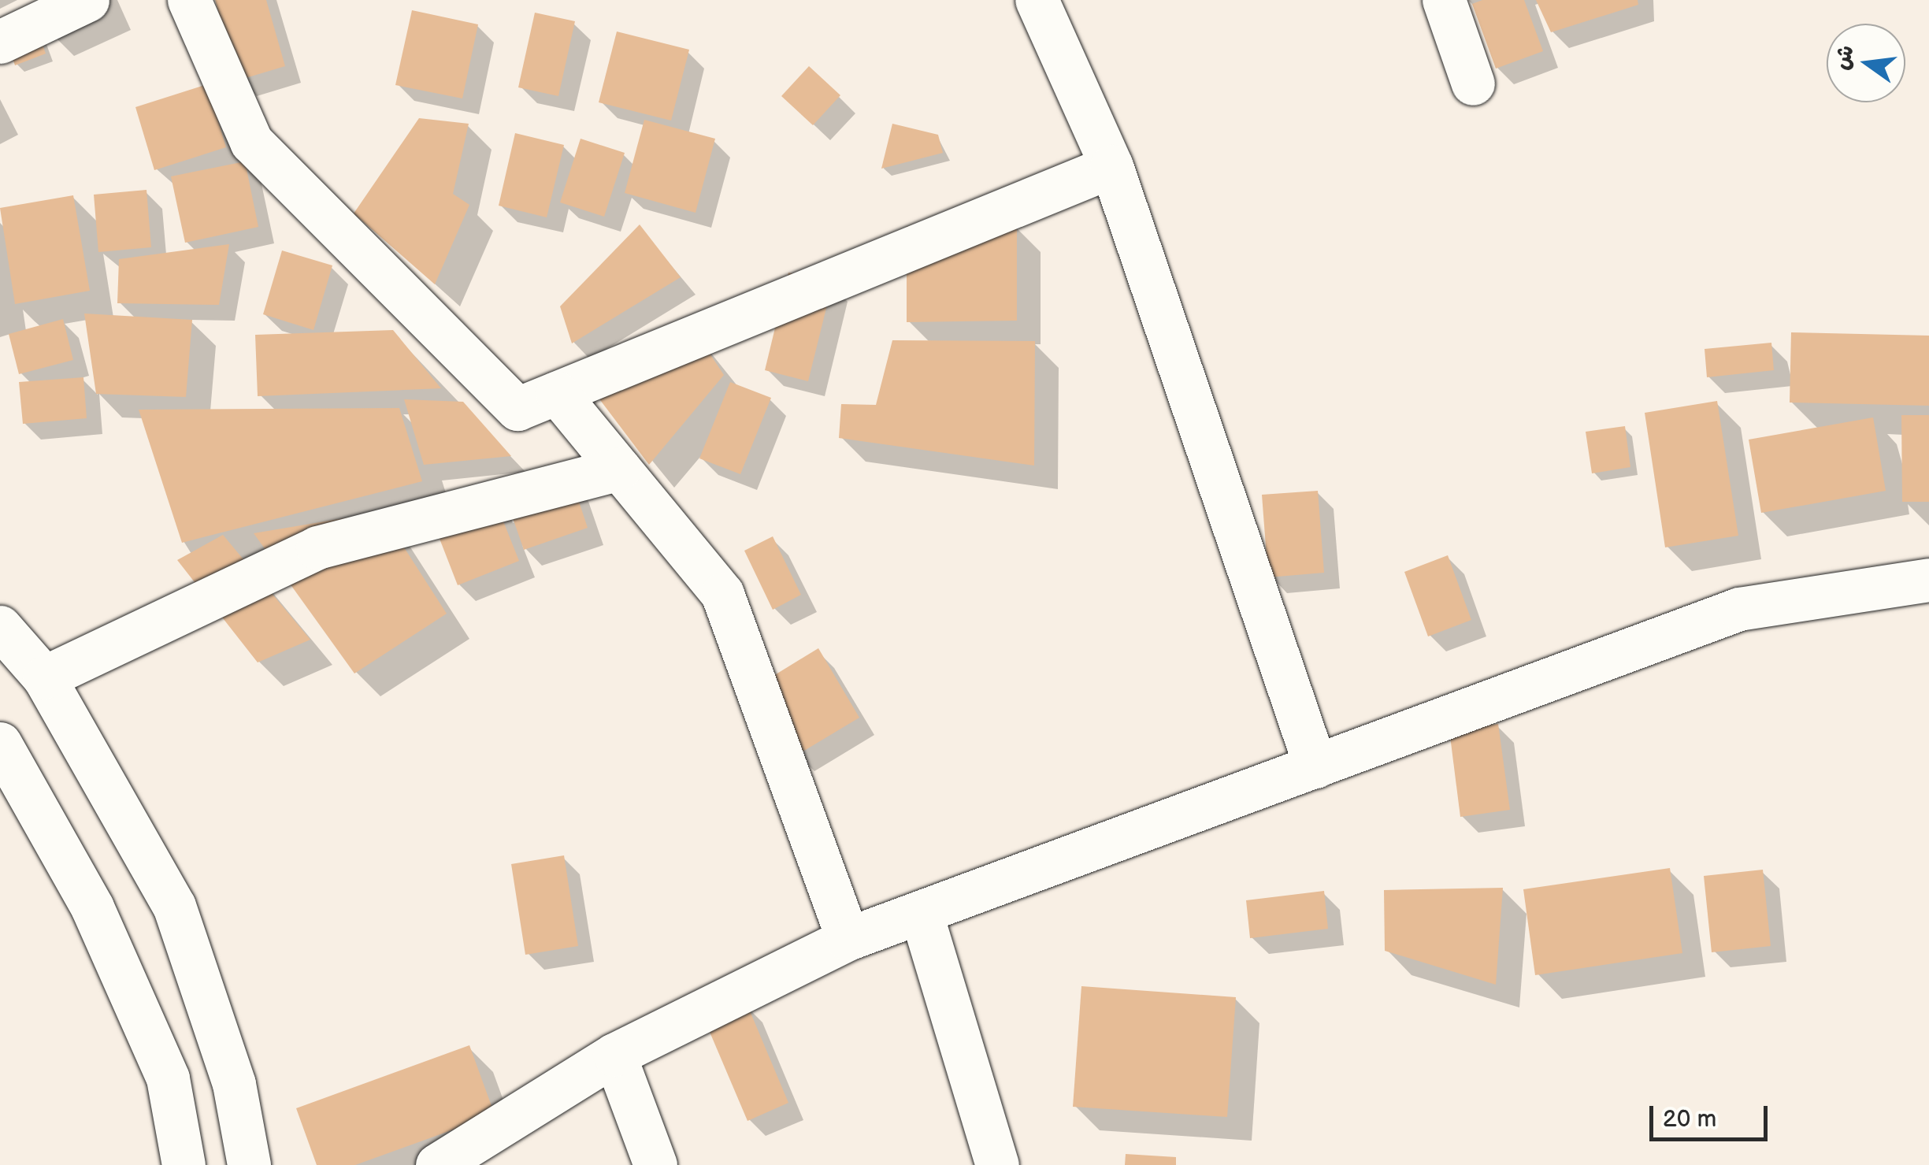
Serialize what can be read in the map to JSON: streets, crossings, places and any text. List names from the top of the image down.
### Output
{
  "scale_bar": "20 m",
  "north": "left"
}
